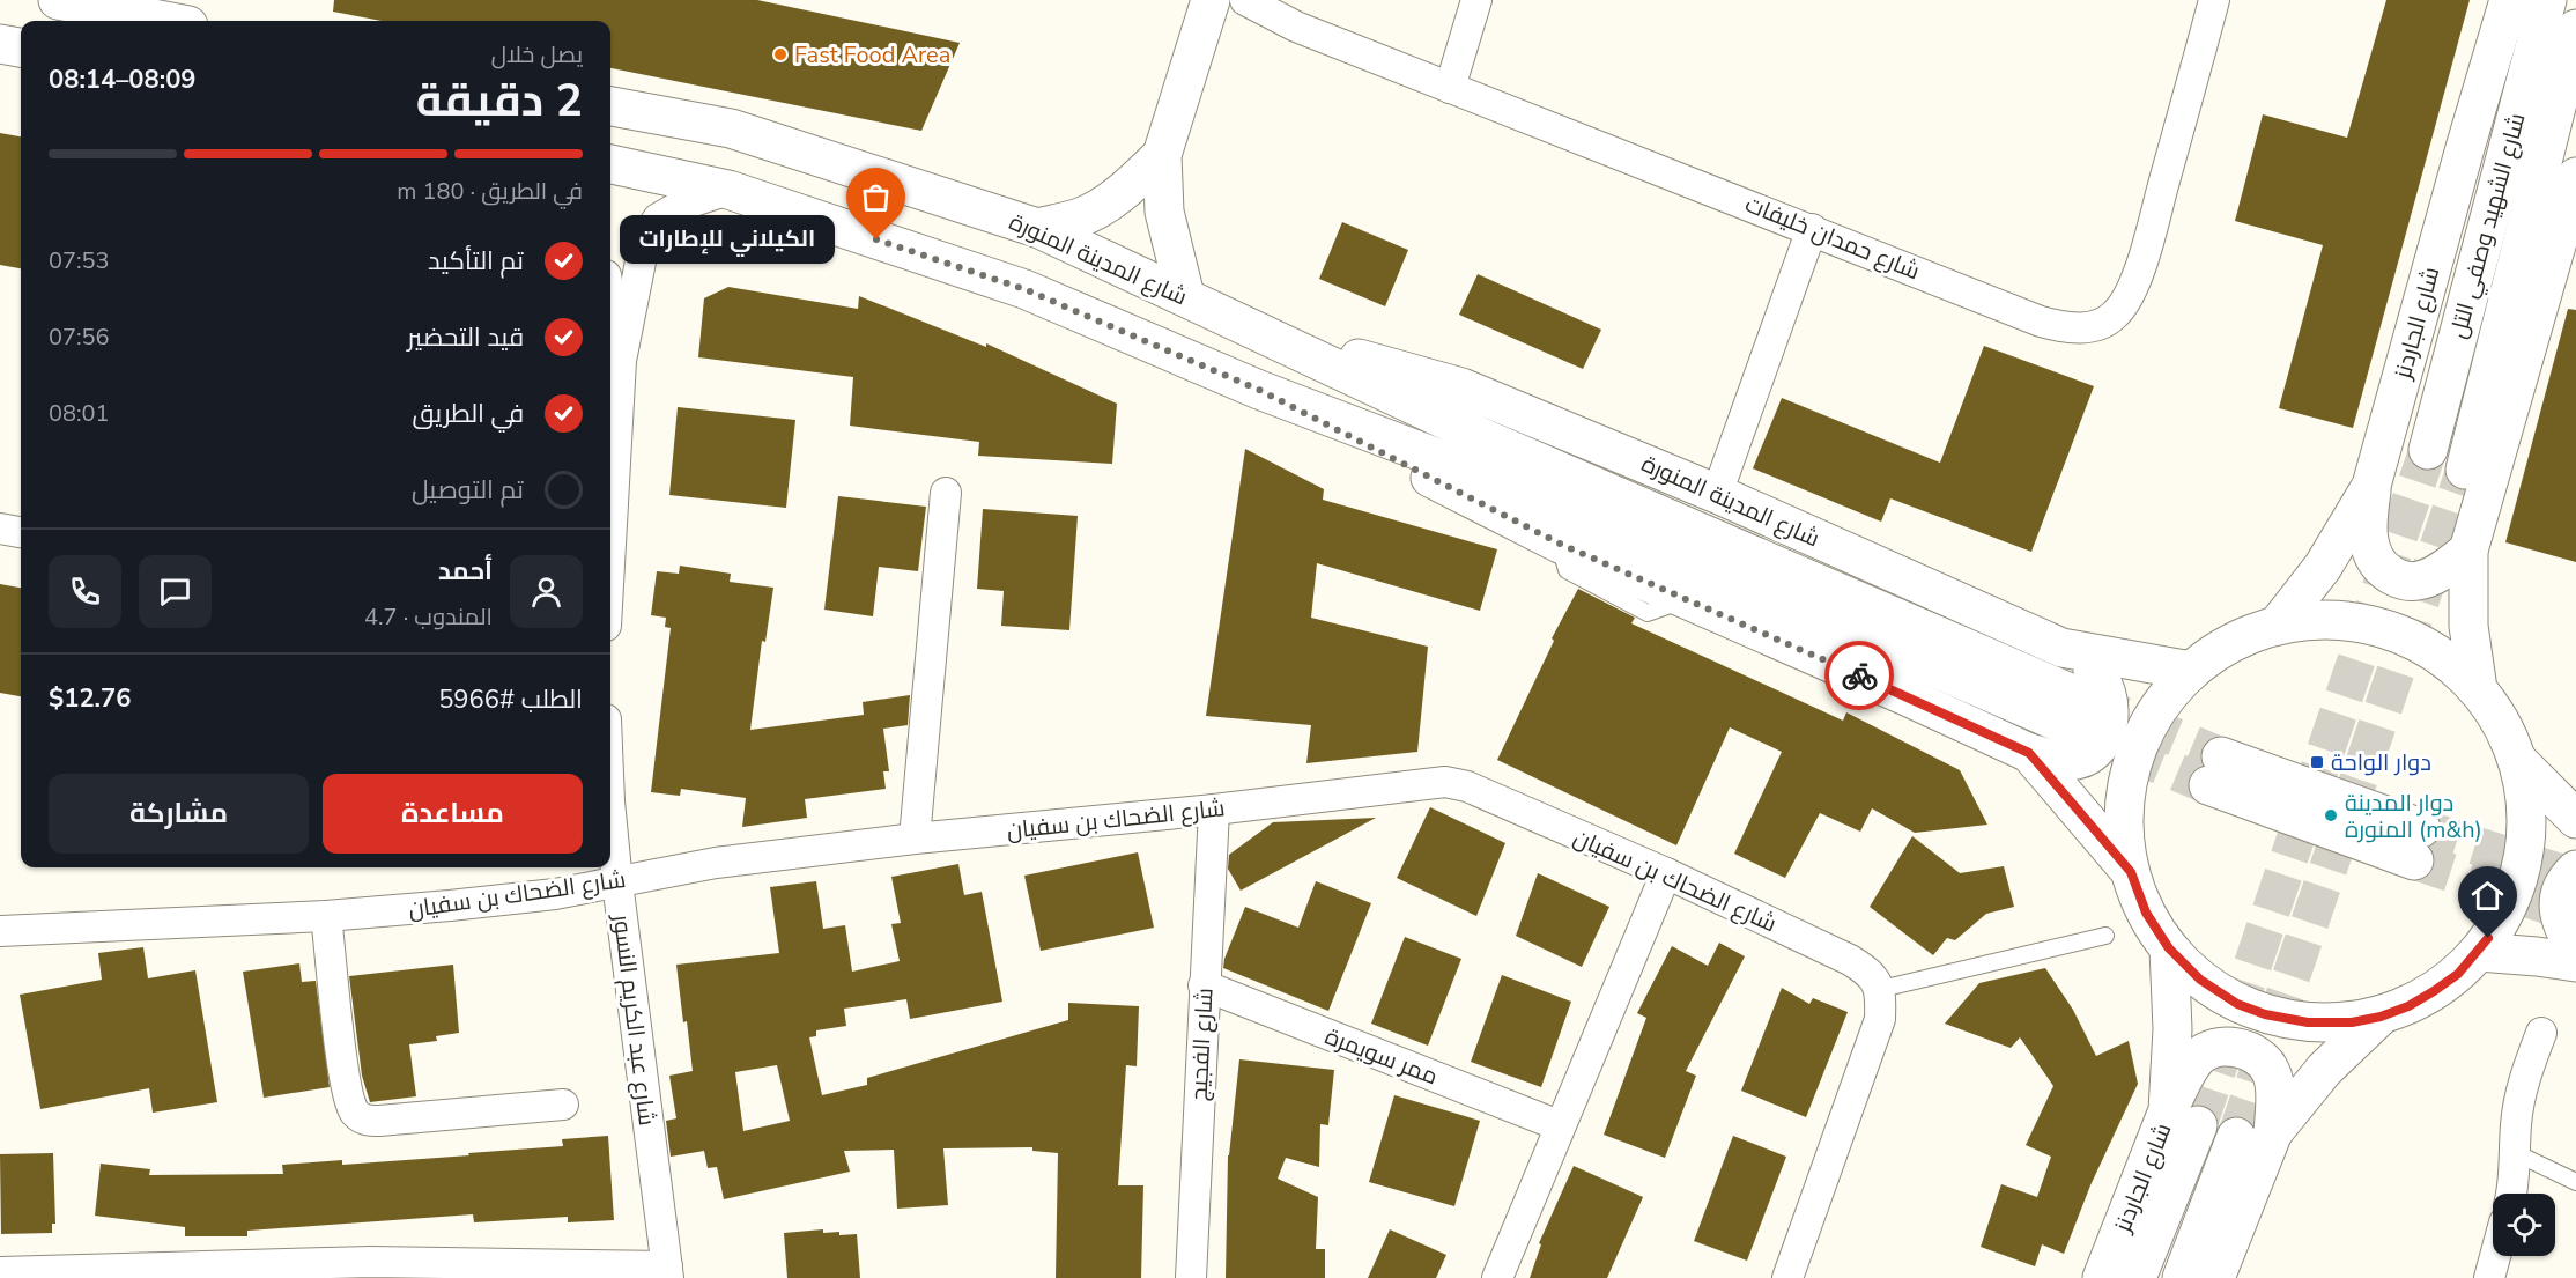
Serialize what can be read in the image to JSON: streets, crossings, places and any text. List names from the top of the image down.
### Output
{
  "streets": {
    "street": [
      "شارع الشهيد وصفي التل",
      "شارع حمدان خليفات",
      "شارع المدينة المنورة",
      "شارع الجاردنز",
      "شارع الضحاك بن سفيان",
      "شارع عبد الكريم النسور",
      "شارع الفجيج",
      "ممر سويمرة"
    ]
  },
  "crossings": [
    ["شارع الضحاك بن سفيان", "شارع عبد الكريم النسور"],
    ["شارع الضحاك بن سفيان", "شارع الفجيج"],
    ["شارع الفجيج", "ممر سويمرة"]
  ],
  "places": {
    "other": ["Fast Food Area", "الكيلاني للإطارات", "دوار المدينة المنورة (m&h)"],
    "transit": ["دوار الواحة"]
  },
  "page": {
    "heading": ["2 دقيقة", "يصل خلال", "08:09–08:14"],
    "panel": [
      "أحمد",
      "المندوب · 4.7",
      "الطلب #5966",
      "$12.76"
    ],
    "bar": "في الطريق · 180 m",
    "bubble": "الكيلاني للإطارات",
    "list": [
      ["تم التأكيد", "07:53"],
      ["قيد التحضير", "07:56"],
      ["في الطريق", "08:01"],
      "تم التوصيل"
    ],
    "buttons": ["مساعدة", "مشاركة"]
  }
}
